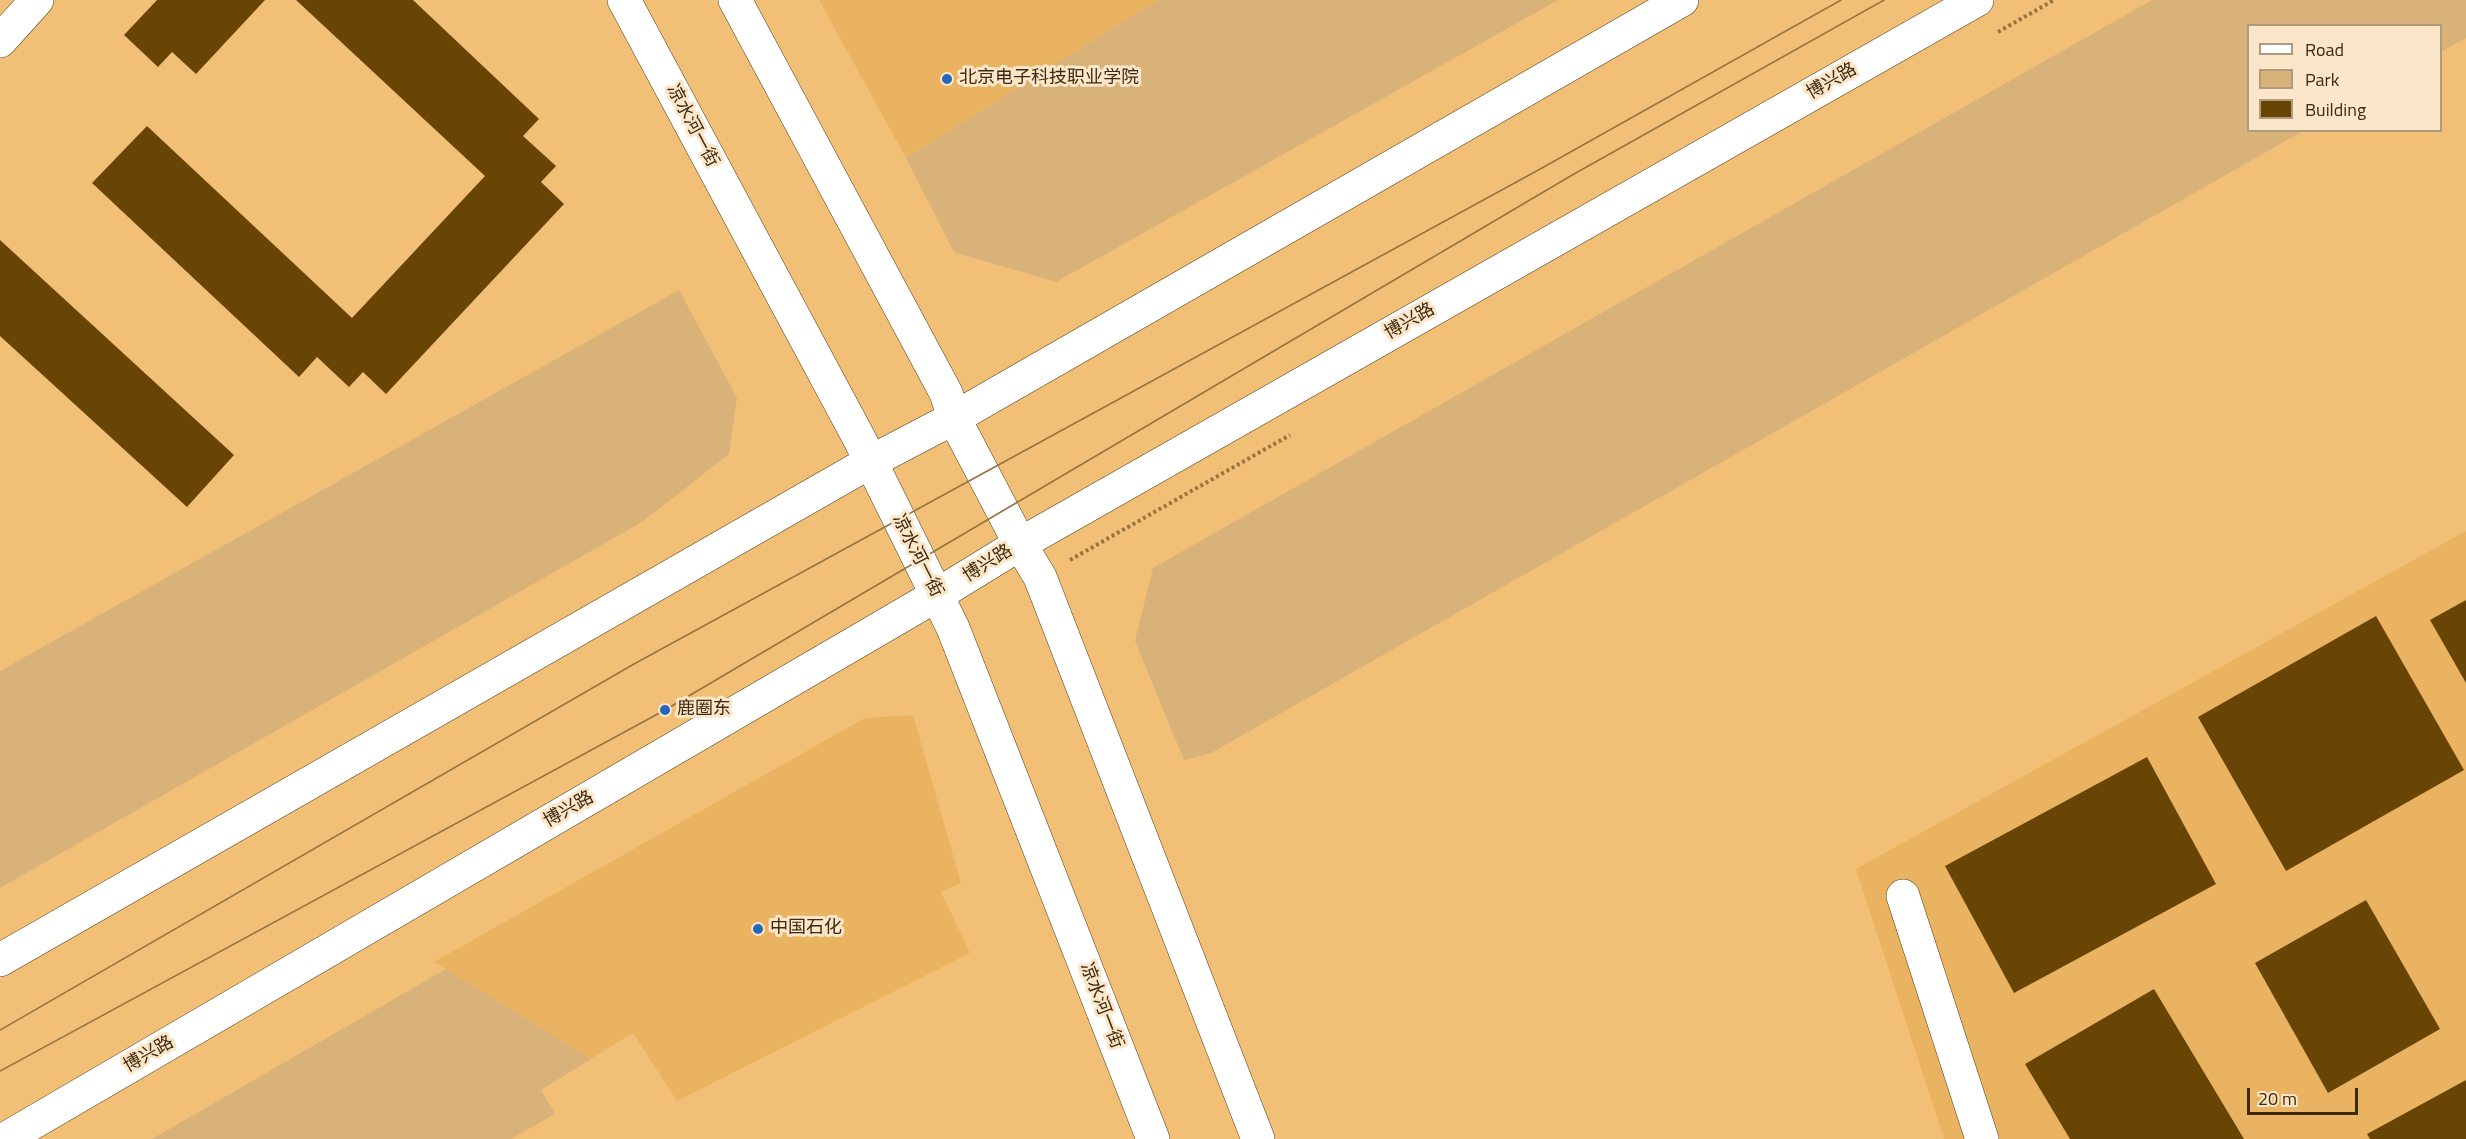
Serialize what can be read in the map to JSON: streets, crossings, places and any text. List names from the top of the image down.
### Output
{
  "streets": {
    "main road": ["博兴路", "凉水河一街"]
  },
  "crossings": [
    ["博兴路", "凉水河一街"]
  ],
  "places": ["北京电子科技职业学院", "鹿圈东", "中国石化"],
  "legend": ["Road", "Park", "Building"],
  "scale_bar": "20 m"
}
